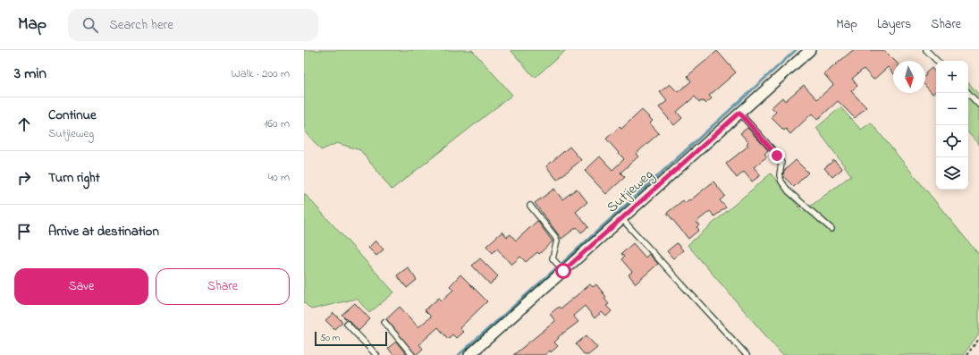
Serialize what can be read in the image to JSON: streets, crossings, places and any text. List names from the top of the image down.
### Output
{
  "streets": {
    "street": ["Sutjieweg"]
  },
  "scale_bar": "50 m",
  "north": "bottom",
  "page": {
    "header": "Map",
    "search": "Search here",
    "nav": ["Map", "Layers", "Share"],
    "heading": ["3 min", "Walk · 200 m"],
    "map_buttons": ["+", "−"],
    "list": [
      ["Continue", "Sutjieweg", "160 m"],
      ["Turn right", "40 m"],
      "Arrive at destination"
    ],
    "buttons": ["Save", "Share"],
    "scale": "50 m"
  }
}
